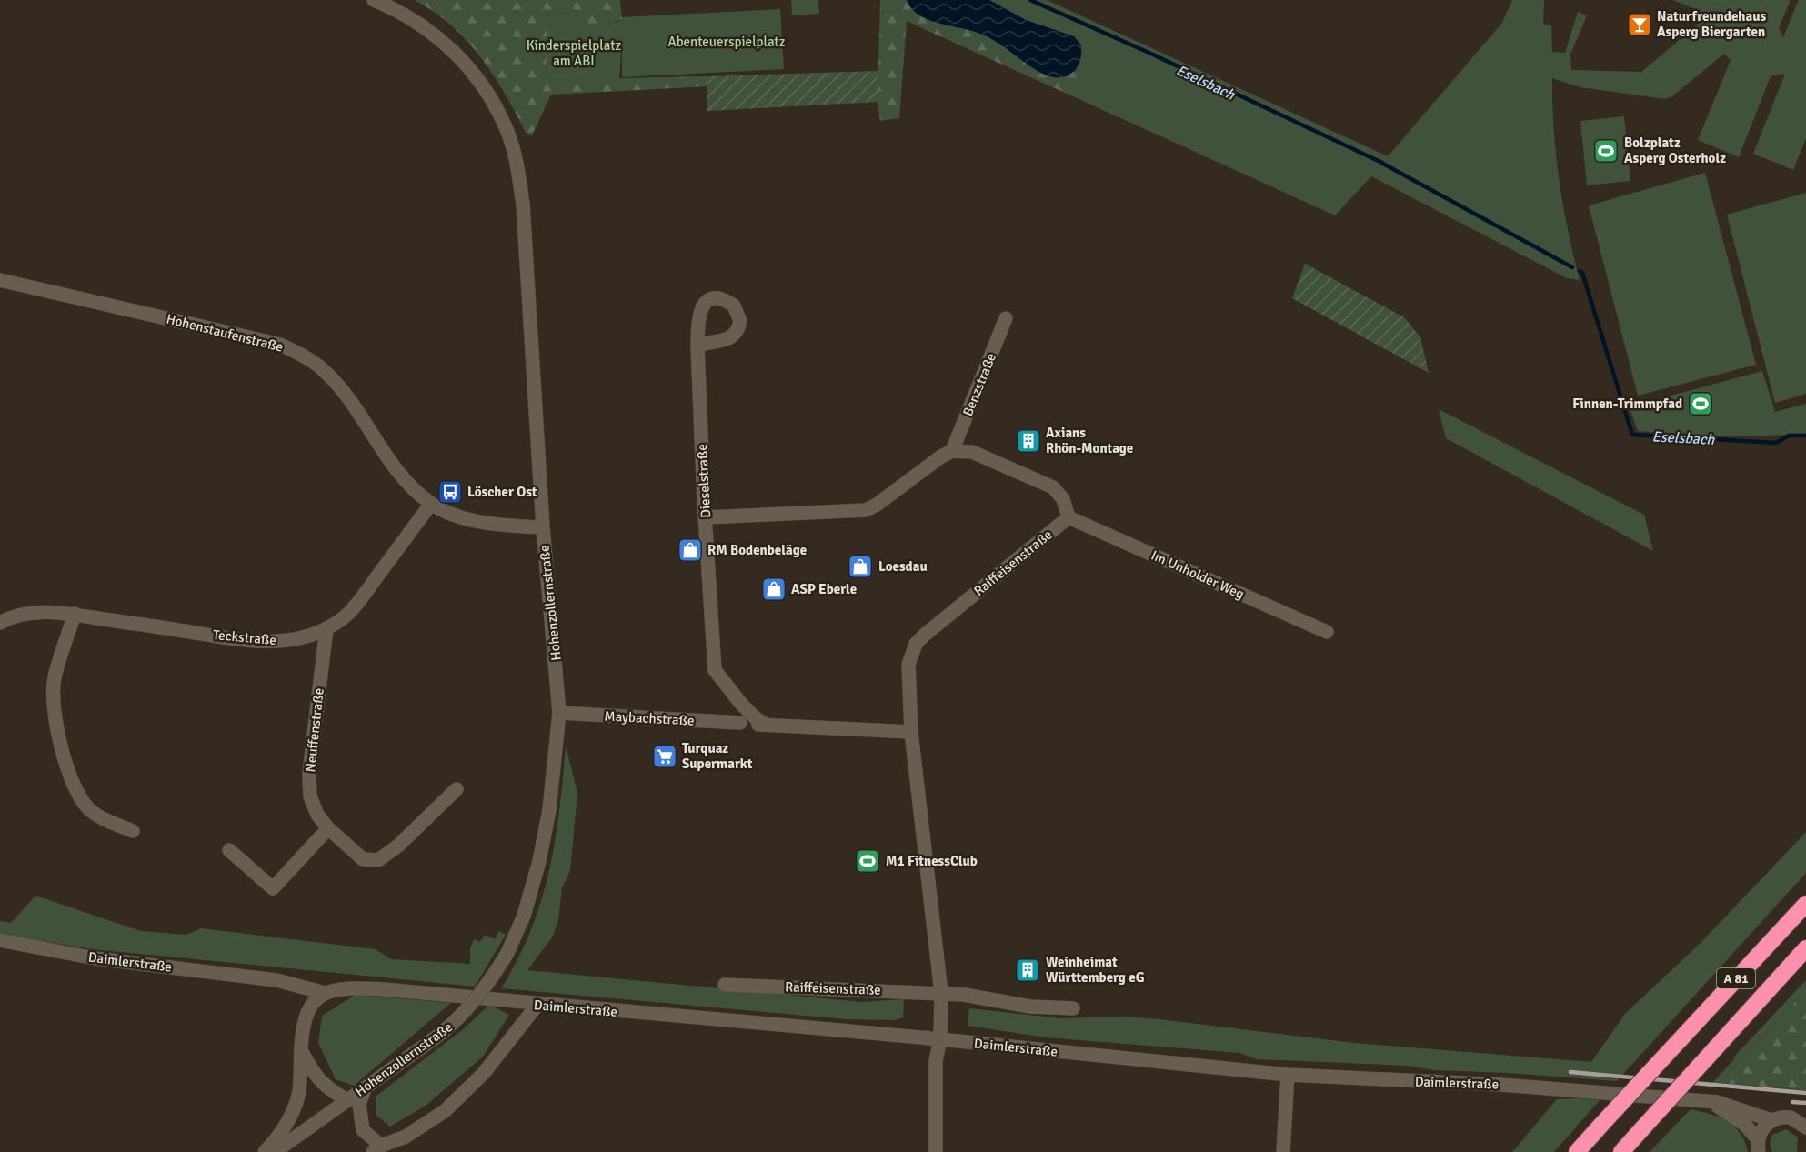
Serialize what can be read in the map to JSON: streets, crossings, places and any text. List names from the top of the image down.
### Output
{
  "streets": {
    "highway": ["A 81"],
    "street": [
      "Hohenstaufenstraße",
      "Benzstraße",
      "Dieselstraße",
      "Raiffeisenstraße",
      "Im Unholder Weg",
      "Hohenzollernstraße",
      "Teckstraße",
      "Maybachstraße",
      "Neuffenstraße",
      "Daimlerstraße"
    ]
  },
  "crossings": [
    ["Hohenstaufenstraße", "Hohenzollernstraße"],
    ["Hohenstaufenstraße", "Teckstraße"],
    ["Dieselstraße", "Maybachstraße"],
    ["Raiffeisenstraße", "Im Unholder Weg"],
    ["Raiffeisenstraße", "Maybachstraße"],
    ["Raiffeisenstraße", "Daimlerstraße"],
    ["Hohenzollernstraße", "Maybachstraße"],
    ["Teckstraße", "Neuffenstraße"]
  ],
  "water": ["Eselsbach"],
  "parks": ["Abenteuerspielplatz", "Kinderspielplatz am ABI"],
  "places": {
    "bar": ["Naturfreundehaus Asperg Biergarten"],
    "sports": ["Bolzplatz Asperg Osterholz", "Finnen-Trimmpfad", "M1 FitnessClub"],
    "building": ["Axians Rhön-Montage", "Weinheimat Württemberg eG"],
    "bus stop": ["Löscher Ost"],
    "shop": ["RM Bodenbeläge", "Loesdau", "ASP Eberle"],
    "supermarket": ["Turquaz Supermarkt"]
  }
}
